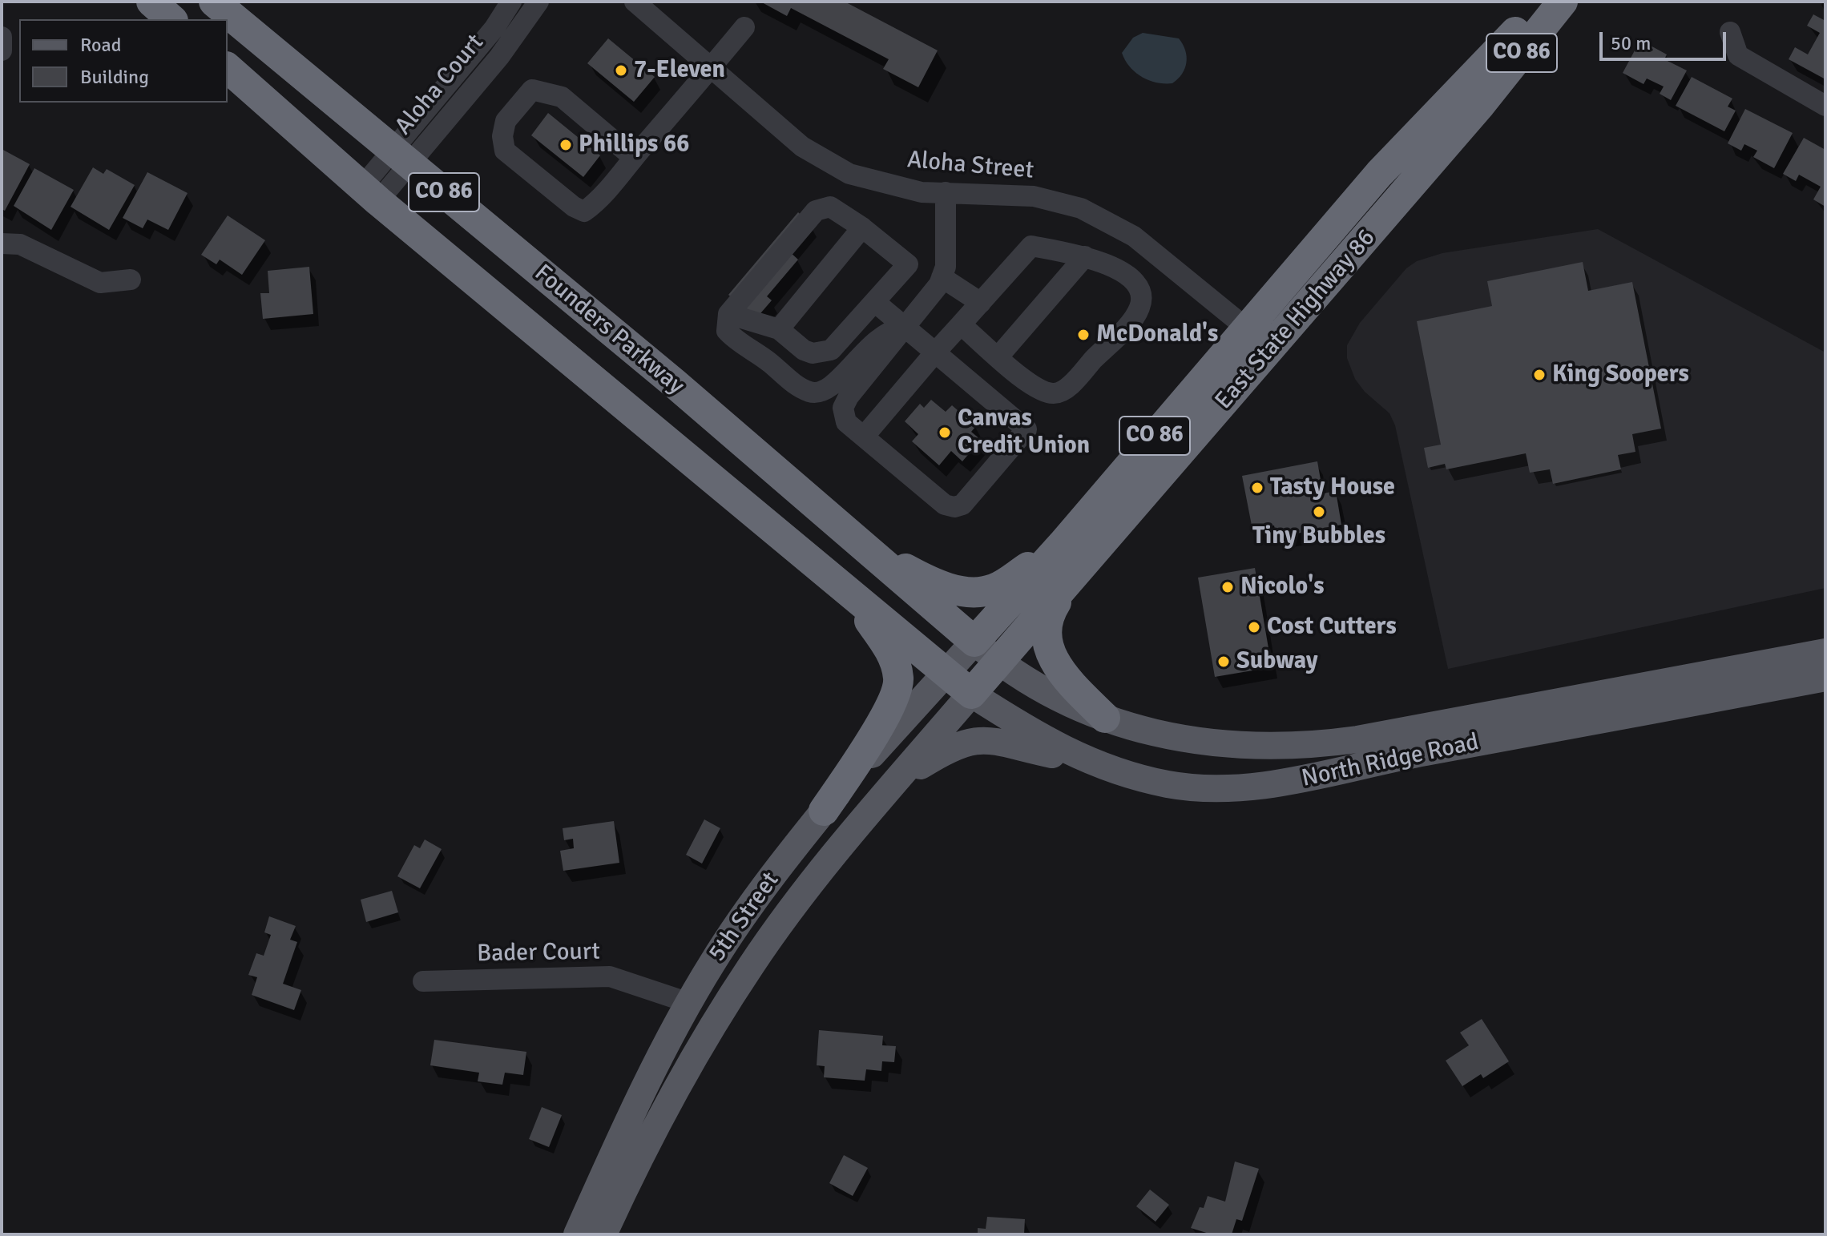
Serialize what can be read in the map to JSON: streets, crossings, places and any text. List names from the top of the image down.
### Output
{
  "streets": {
    "highway": [
      "CO 86",
      "East State Highway 86",
      "Founders Parkway",
      "5th Street"
    ],
    "main road": ["North Ridge Road"],
    "street": ["Aloha Court", "Aloha Street", "Bader Court"]
  },
  "crossings": [
    ["CO 86", "East State Highway 86"],
    ["CO 86", "Founders Parkway"],
    ["Aloha Court", "Founders Parkway"],
    ["Aloha Street", "East State Highway 86"],
    ["East State Highway 86", "Founders Parkway"],
    ["East State Highway 86", "North Ridge Road"],
    ["East State Highway 86", "5th Street"],
    ["Founders Parkway", "North Ridge Road"],
    ["Founders Parkway", "5th Street"],
    ["North Ridge Road", "5th Street"],
    ["5th Street", "Bader Court"]
  ],
  "places": [
    "7-Eleven",
    "Phillips 66",
    "McDonald's",
    "King Soopers",
    "Canvas Credit Union",
    "Tasty House",
    "Tiny Bubbles",
    "Nicolo's",
    "Cost Cutters",
    "Subway"
  ],
  "legend": ["Road", "Building"],
  "scale_bar": "50 m"
}
